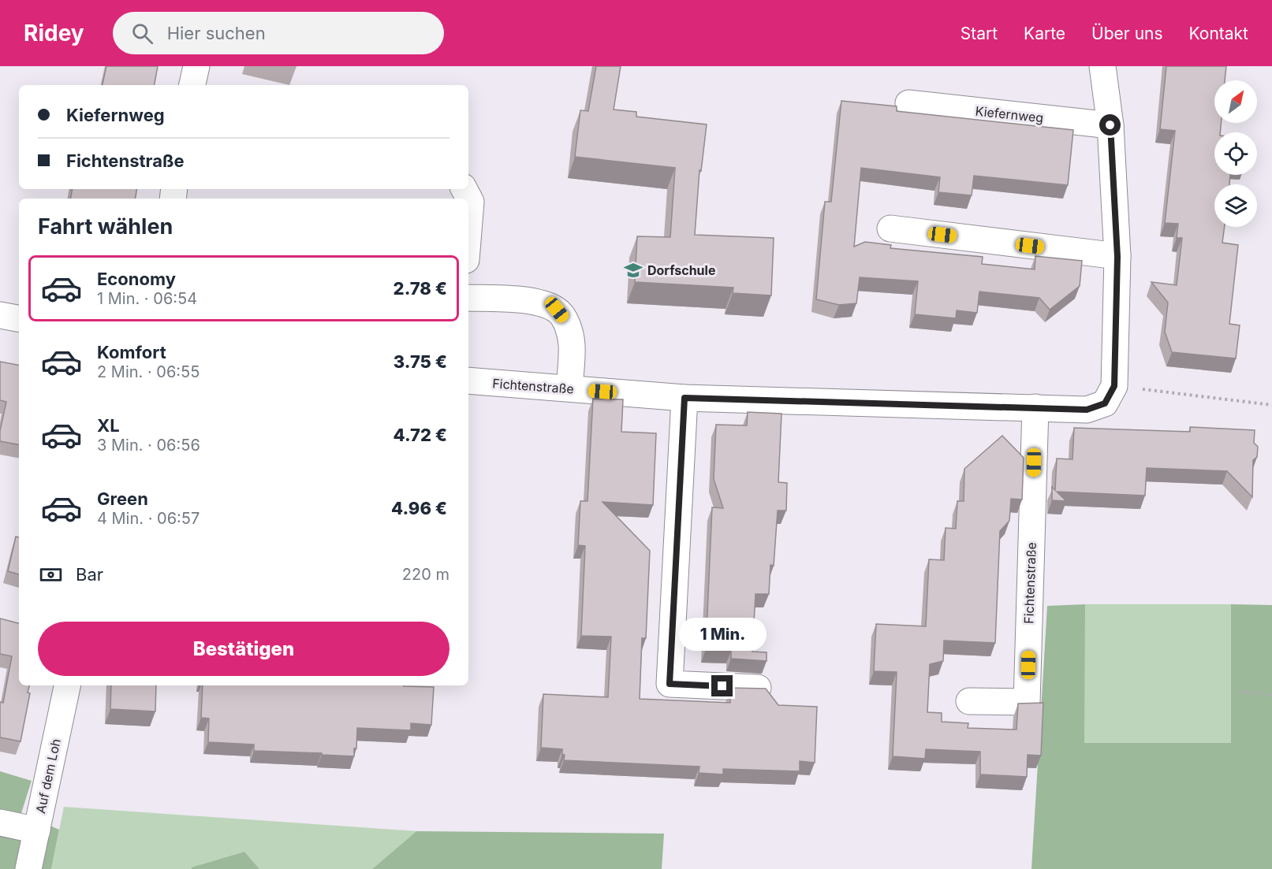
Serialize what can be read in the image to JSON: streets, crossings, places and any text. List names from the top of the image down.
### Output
{
  "streets": {
    "street": ["Kiefernweg", "Fichtenstraße", "Auf dem Loh"]
  },
  "places": {
    "school or university": ["Dorfschule"]
  },
  "north": "top right",
  "page": {
    "header": "Ridey",
    "search": "Hier suchen",
    "nav": [
      "Start",
      "Karte",
      "Über uns",
      "Kontakt"
    ],
    "banner": ["Kiefernweg", "Fichtenstraße"],
    "heading": "Fahrt wählen",
    "list": [
      {
        "name": "Economy",
        "note": "1 Min. · 06:54",
        "value": "2.78 €"
      },
      {
        "name": "Komfort",
        "note": "2 Min. · 06:55",
        "value": "3.75 €"
      },
      {
        "name": "XL",
        "note": "3 Min. · 06:56",
        "value": "4.72 €"
      },
      {
        "name": "Green",
        "note": "4 Min. · 06:57",
        "value": "4.96 €"
      }
    ],
    "pay": ["Bar", "220 m"],
    "buttons": "Bestätigen",
    "bubble": "1 Min."
  }
}
